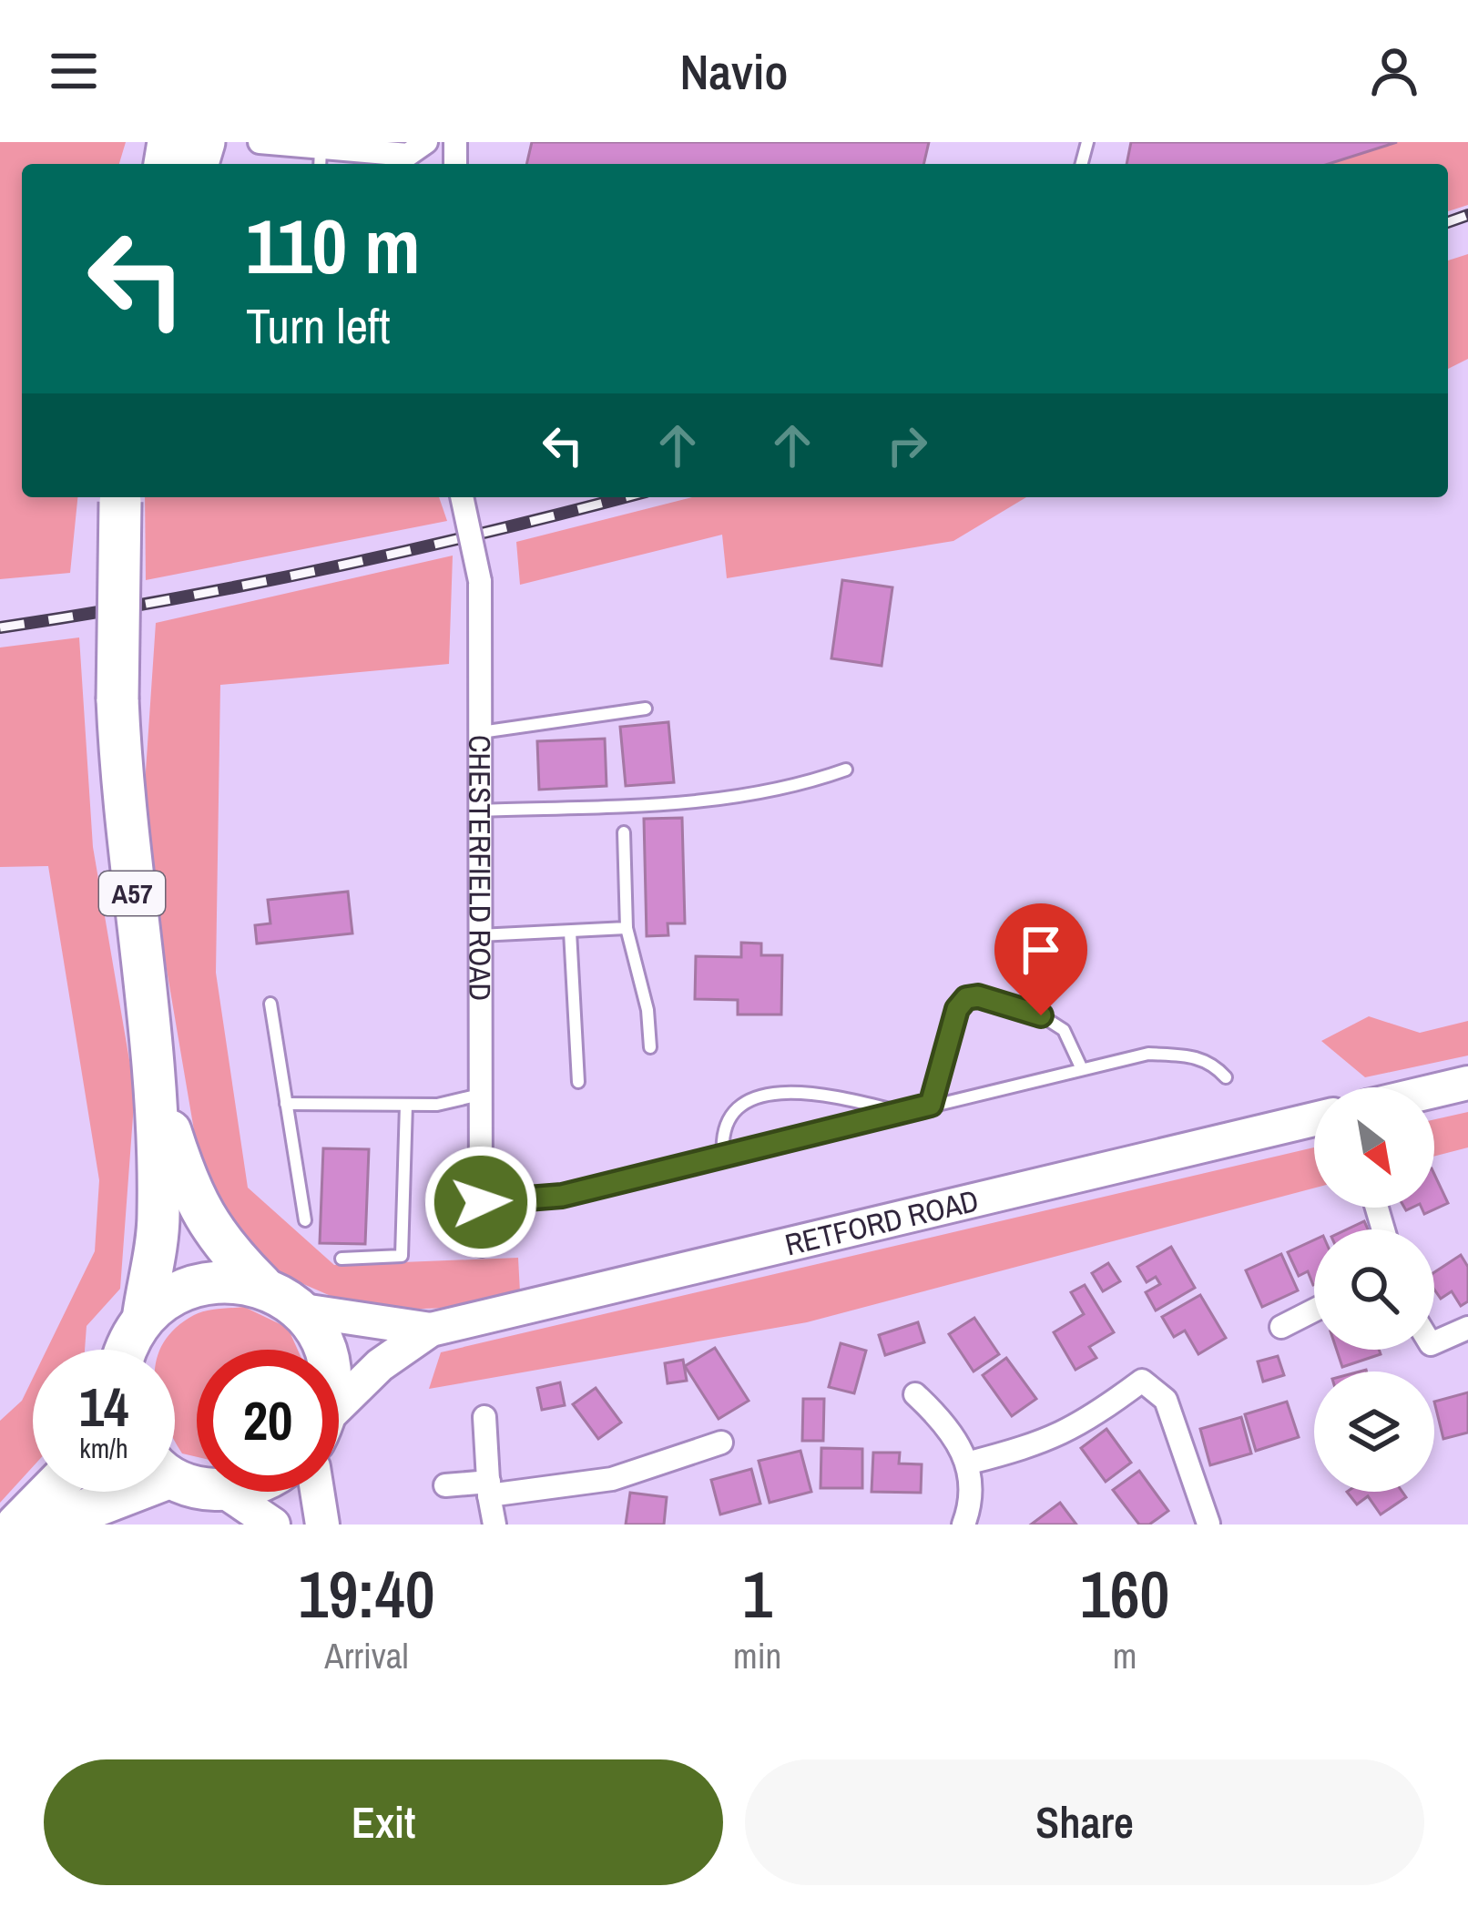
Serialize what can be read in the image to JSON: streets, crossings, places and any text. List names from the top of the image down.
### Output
{
  "streets": {
    "highway": ["A57"],
    "main road": ["RETFORD ROAD"],
    "street": ["CHESTERFIELD ROAD"]
  },
  "crossings": [
    ["A57", "RETFORD ROAD"]
  ],
  "north": "bottom right",
  "page": {
    "header": "Navio",
    "turn": ["110 m", "Turn left"],
    "speed": "14 km/h",
    "limit": "20",
    "eta": [
      "19:40",
      "Arrival",
      "1",
      "min",
      "160",
      "m"
    ],
    "buttons": ["Exit", "Share"]
  }
}
